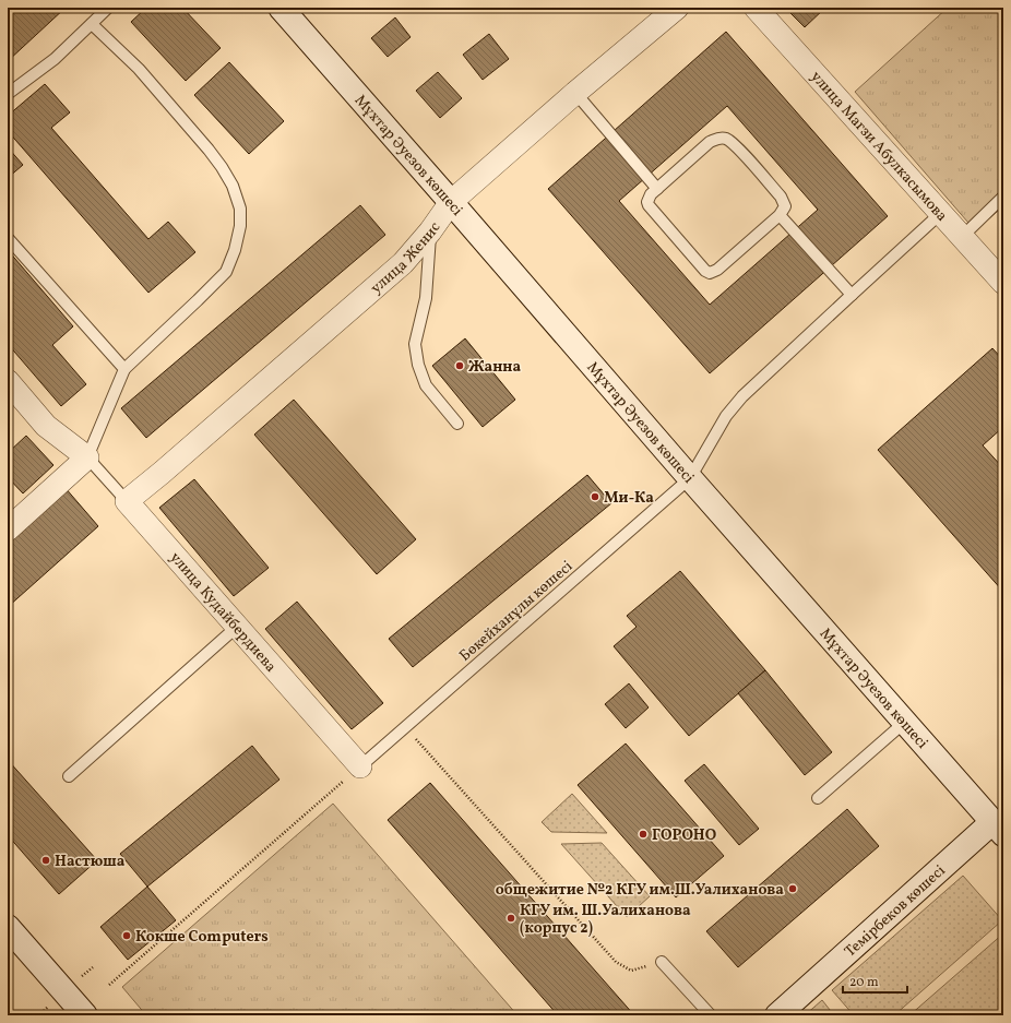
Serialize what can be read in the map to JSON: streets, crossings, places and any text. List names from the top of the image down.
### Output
{
  "streets": {
    "main road": ["Мұхтар Әуезов көшесі", "Темірбеков көшесі"],
    "street": ["улица Магзи Абулкасымова", "улица Женис", "улица Кудайбердиева"],
    "lane": ["Бөкейханұлы көшесі"]
  },
  "crossings": [
    ["улица Магзи Абулкасымова", "Бөкейханұлы көшесі"],
    ["Мұхтар Әуезов көшесі", "улица Женис"],
    ["Мұхтар Әуезов көшесі", "Бөкейханұлы көшесі"],
    ["Мұхтар Әуезов көшесі", "Темірбеков көшесі"],
    ["улица Женис", "улица Кудайбердиева"],
    ["Бөкейханұлы көшесі", "улица Кудайбердиева"]
  ],
  "places": [
    "Жанна",
    "Ми-Ка",
    "ГОРОНО",
    "Настюша",
    "общежитие №2 КГУ им.Ш.Уалиханова",
    "КГУ им. Ш.Уалиханова (корпус 2)",
    "Кокше Computers"
  ],
  "scale_bar": "20 m"
}
